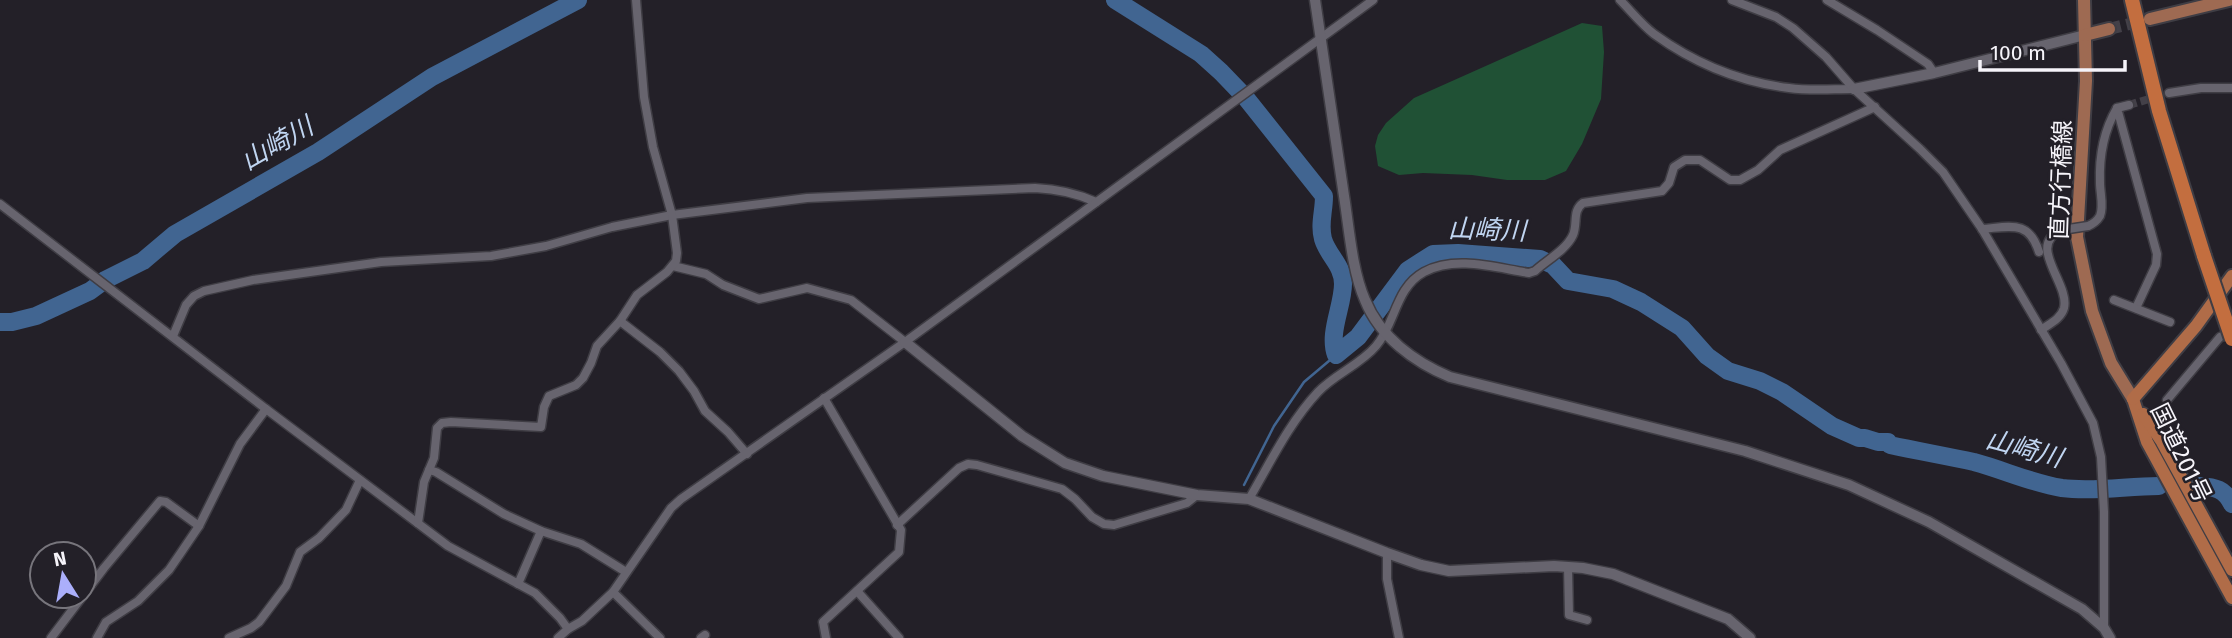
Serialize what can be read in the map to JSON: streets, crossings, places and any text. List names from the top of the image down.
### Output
{
  "streets": {
    "highway": ["国道201号"],
    "main road": ["直方行橋線"]
  },
  "crossings": [
    ["直方行橋線", "国道201号"]
  ],
  "water": ["山崎川"],
  "scale_bar": "100 m",
  "north": "top"
}
